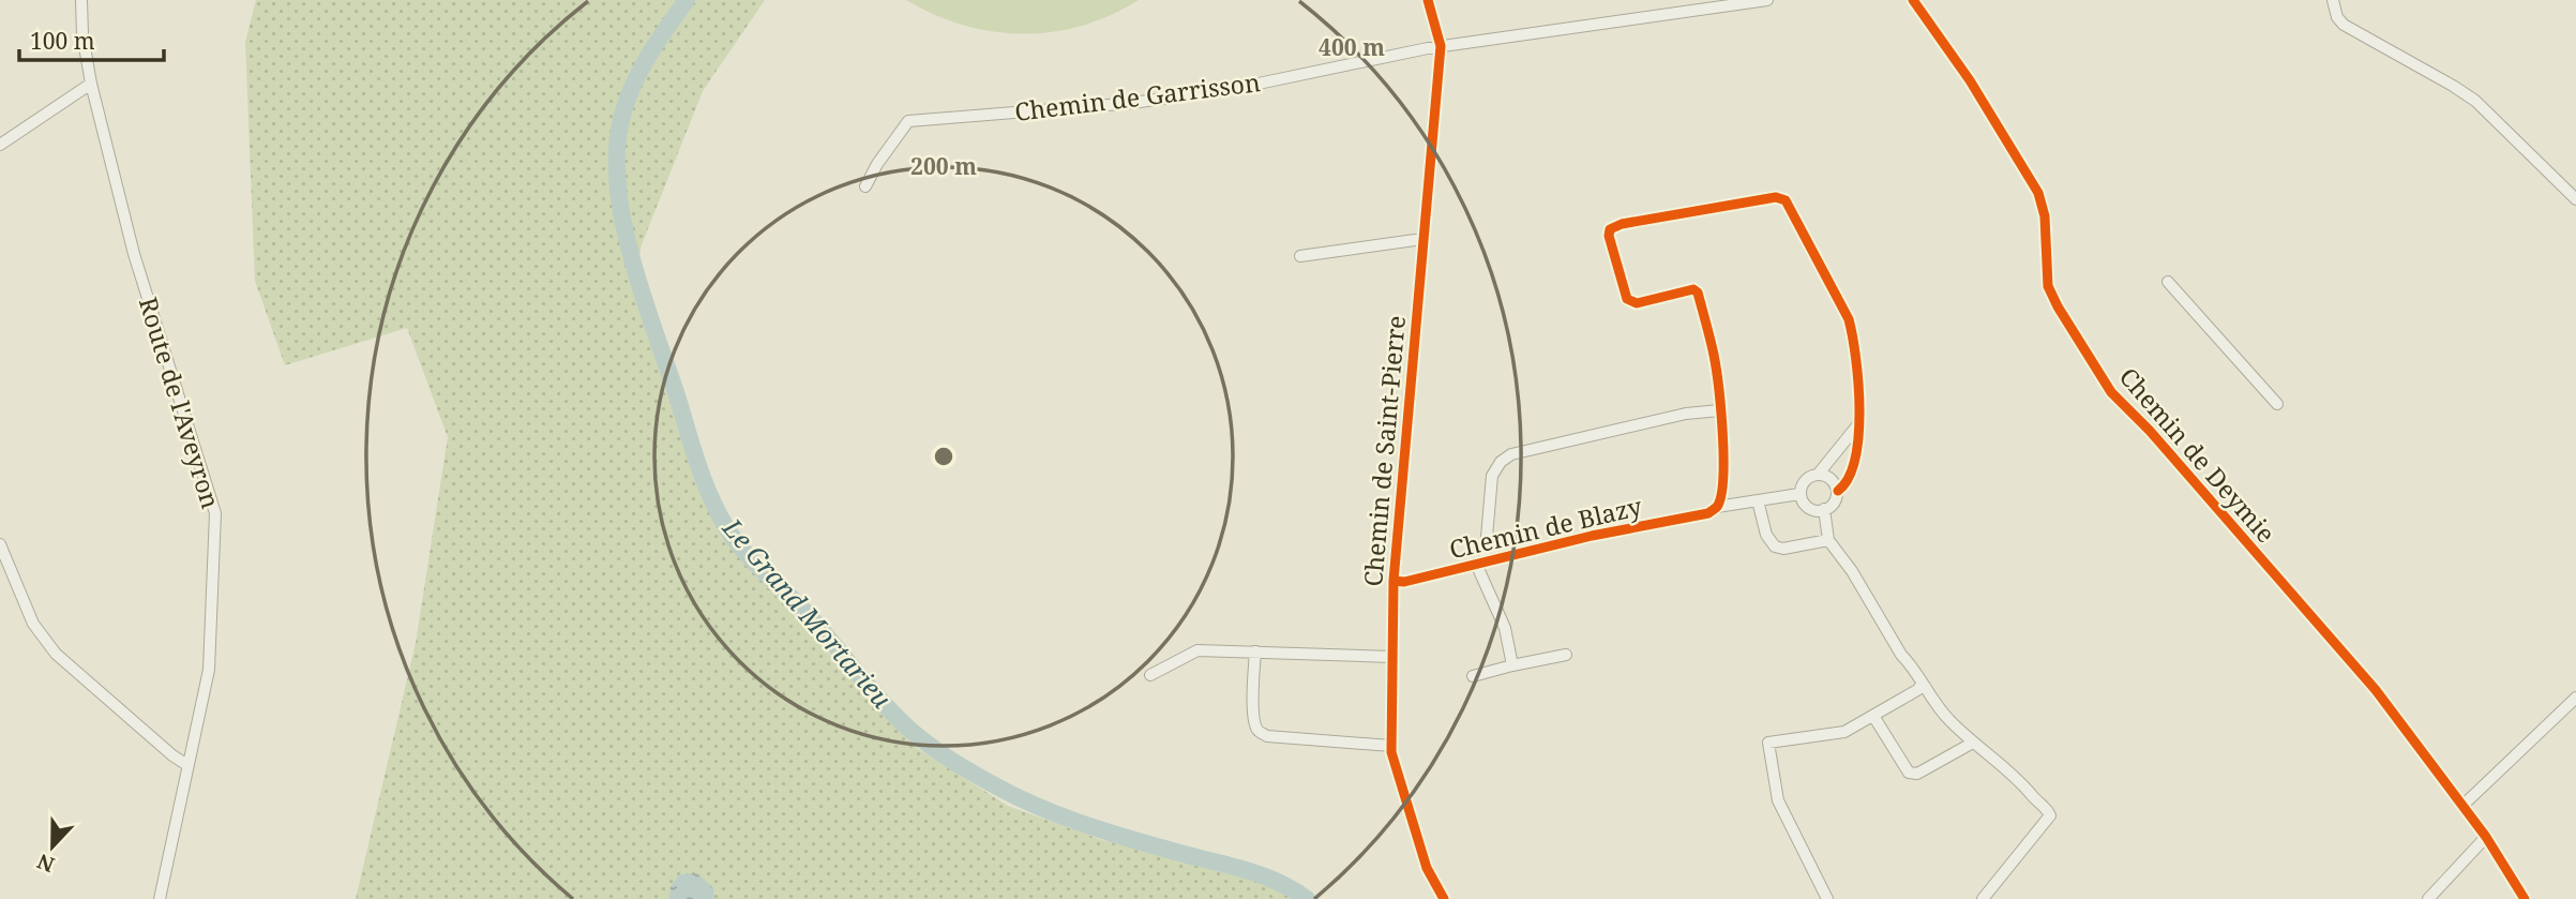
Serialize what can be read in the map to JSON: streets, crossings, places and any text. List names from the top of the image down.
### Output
{
  "streets": {
    "street": [
      "Chemin de Garrisson",
      "Route de l'Aveyron",
      "Chemin de Saint-Pierre",
      "Chemin de Deymie",
      "Chemin de Blazy"
    ]
  },
  "crossings": [
    ["Chemin de Garrisson", "Chemin de Saint-Pierre"],
    ["Chemin de Saint-Pierre", "Chemin de Blazy"]
  ],
  "water": ["Le Grand Mortarieu"],
  "scale_bar": "100 m",
  "north": "bottom",
  "rings": ["400 m", "200 m"]
}
